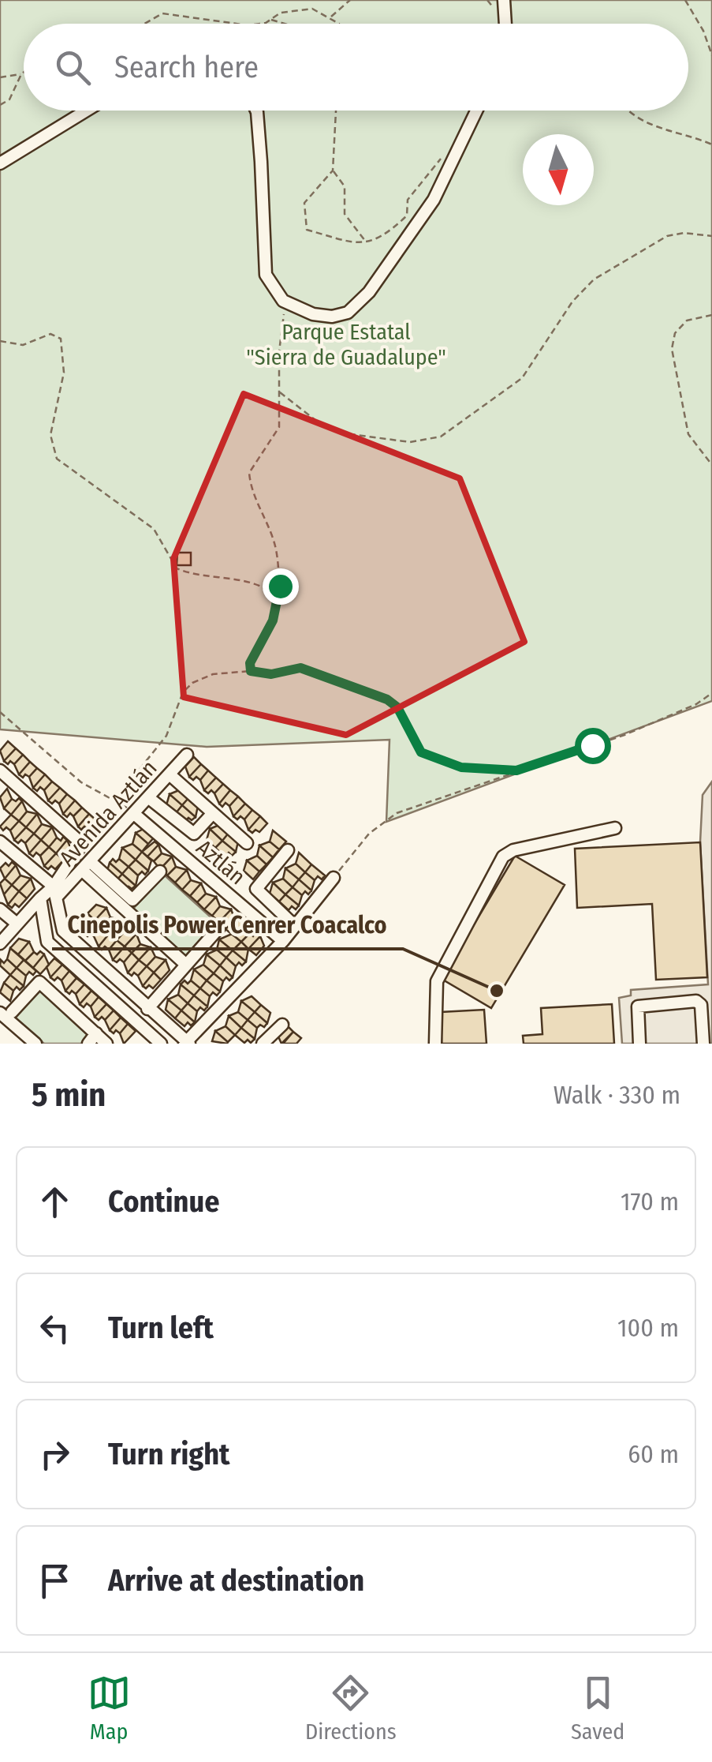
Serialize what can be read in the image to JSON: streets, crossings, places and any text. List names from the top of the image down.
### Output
{
  "streets": {
    "street": ["Avenida Aztlán", "Aztlán"]
  },
  "crossings": [
    ["Avenida Aztlán", "Aztlán"]
  ],
  "parks": ["Parque Estatal \"Sierra de Guadalupe\""],
  "places": ["Cinepolis Power Cenrer Coacalco"],
  "north": "bottom",
  "page": {
    "search": "Search here",
    "heading": ["5 min", "Walk · 330 m"],
    "list": [
      ["Continue", "170 m"],
      ["Turn left", "100 m"],
      ["Turn right", "60 m"],
      "Arrive at destination"
    ],
    "nav": ["Map", "Directions", "Saved"]
  }
}
